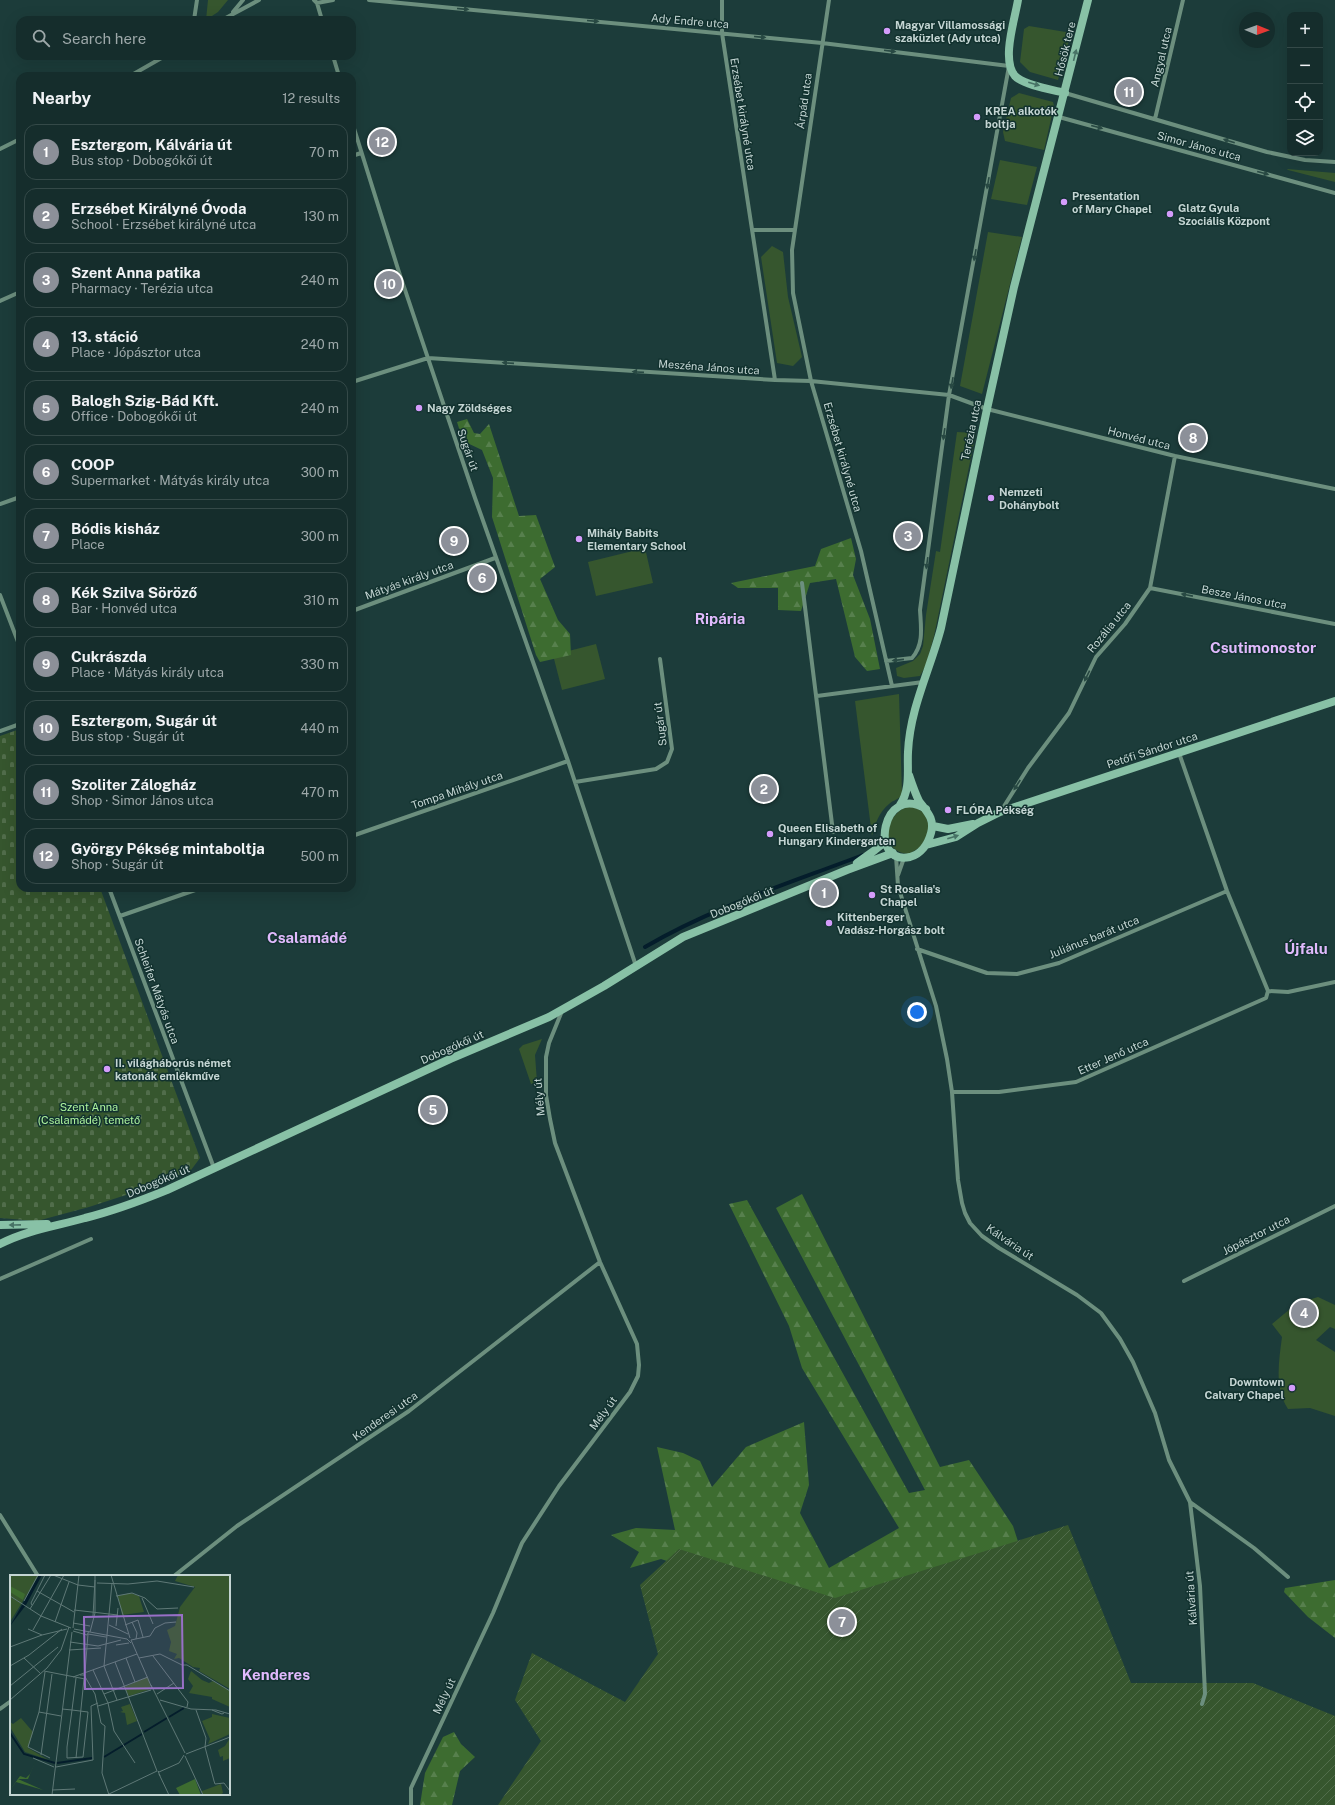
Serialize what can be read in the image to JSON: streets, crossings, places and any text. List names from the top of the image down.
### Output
{
  "streets": {
    "main road": [
      "Hősök tere",
      "Terézia utca",
      "Petőfi Sándor utca",
      "Dobogókői út"
    ],
    "street": [
      "Ady Endre utca",
      "Angyal utca",
      "Árpád utca",
      "Erzsébet királyné utca",
      "Simor János utca",
      "Meszéna János utca",
      "Honvéd utca",
      "Sugár út",
      "Mátyás király utca",
      "Besze János utca",
      "Rozália utca",
      "Tompa Mihály utca",
      "Juliánus barát utca",
      "Schleifer Mátyás utca",
      "Etter Jenő utca",
      "Mély út",
      "Jópásztor utca",
      "Kálvária út",
      "Kenderesi utca"
    ]
  },
  "crossings": [
    ["Ady Endre utca", "Hősök tere"],
    ["Ady Endre utca", "Árpád utca"],
    ["Ady Endre utca", "Erzsébet királyné utca"],
    ["Hősök tere", "Simor János utca"],
    ["Hősök tere", "Terézia utca"],
    ["Angyal utca", "Simor János utca"],
    ["Árpád utca", "Erzsébet királyné utca"],
    ["Erzsébet királyné utca", "Meszéna János utca"],
    ["Simor János utca", "Terézia utca"],
    ["Meszéna János utca", "Terézia utca"],
    ["Meszéna János utca", "Honvéd utca"],
    ["Meszéna János utca", "Sugár út"],
    ["Terézia utca", "Honvéd utca"],
    ["Terézia utca", "Petőfi Sándor utca"],
    ["Terézia utca", "Dobogókői út"],
    ["Terézia utca", "Kálvária út"],
    ["Honvéd utca", "Rozália utca"],
    ["Sugár út", "Mátyás király utca"],
    ["Sugár út", "Tompa Mihály utca"],
    ["Sugár út", "Dobogókői út"],
    ["Besze János utca", "Rozália utca"],
    ["Rozália utca", "Petőfi Sándor utca"],
    ["Petőfi Sándor utca", "Dobogókői út"],
    ["Petőfi Sándor utca", "Kálvária út"],
    ["Dobogókői út", "Schleifer Mátyás utca"],
    ["Dobogókői út", "Mély út"],
    ["Dobogókői út", "Kálvária út"],
    ["Juliánus barát utca", "Kálvária út"],
    ["Etter Jenő utca", "Kálvária út"],
    ["Mély út", "Kenderesi utca"]
  ],
  "one_way": [
    "Ady Endre utca",
    "Meszéna János utca",
    "Besze János utca",
    "Rozália utca"
  ],
  "districts": [
    "Ripária",
    "Csutimonostor",
    "Csalamádé",
    "Újfalu",
    "Kenderes"
  ],
  "parks": ["Szent Anna (Csalamádé) temető"],
  "places": [
    "Magyar Villamossági szaküzlet (Ady utca)",
    "KREA alkotók boltja",
    "Presentation of Mary Chapel",
    "Glatz Gyula Szociális Központ",
    "Nagy Zöldséges",
    "Nemzeti Dohánybolt",
    "Mihály Babits Elementary School",
    "FLÓRA Pékség",
    "Queen Elisabeth of Hungary Kindergarten",
    "St Rosalia's Chapel",
    "Kittenberger Vadász-Horgász bolt",
    "II. világháborús német katonák emlékműve",
    "Downtown Calvary Chapel"
  ],
  "north": "right",
  "page": {
    "map_buttons": ["+", "−"],
    "search": "Search here",
    "heading": ["Nearby", "12 results"],
    "pins": [
      "11",
      "12",
      "10",
      "8",
      "3",
      "9",
      "6",
      "2",
      "1",
      "5",
      "4",
      "7"
    ],
    "list": [
      {
        "mark": "1",
        "name": "Esztergom, Kálvária út",
        "note": "Bus stop · Dobogókői út",
        "value": "70 m"
      },
      {
        "mark": "2",
        "name": "Erzsébet Királyné Óvoda",
        "note": "School · Erzsébet királyné utca",
        "value": "130 m"
      },
      {
        "mark": "3",
        "name": "Szent Anna patika",
        "note": "Pharmacy · Terézia utca",
        "value": "240 m"
      },
      {
        "mark": "4",
        "name": "13. stáció",
        "note": "Place · Jópásztor utca",
        "value": "240 m"
      },
      {
        "mark": "5",
        "name": "Balogh Szig-Bád Kft.",
        "note": "Office · Dobogókői út",
        "value": "240 m"
      },
      {
        "mark": "6",
        "name": "COOP",
        "note": "Supermarket · Mátyás király utca",
        "value": "300 m"
      },
      {
        "mark": "7",
        "name": "Bódis kisház",
        "note": "Place",
        "value": "300 m"
      },
      {
        "mark": "8",
        "name": "Kék Szilva Söröző",
        "note": "Bar · Honvéd utca",
        "value": "310 m"
      },
      {
        "mark": "9",
        "name": "Cukrászda",
        "note": "Place · Mátyás király utca",
        "value": "330 m"
      },
      {
        "mark": "10",
        "name": "Esztergom, Sugár út",
        "note": "Bus stop · Sugár út",
        "value": "440 m"
      },
      {
        "mark": "11",
        "name": "Szoliter Zálogház",
        "note": "Shop · Simor János utca",
        "value": "470 m"
      },
      {
        "mark": "12",
        "name": "György Pékség mintaboltja",
        "note": "Shop · Sugár út",
        "value": "500 m"
      }
    ]
  }
}
